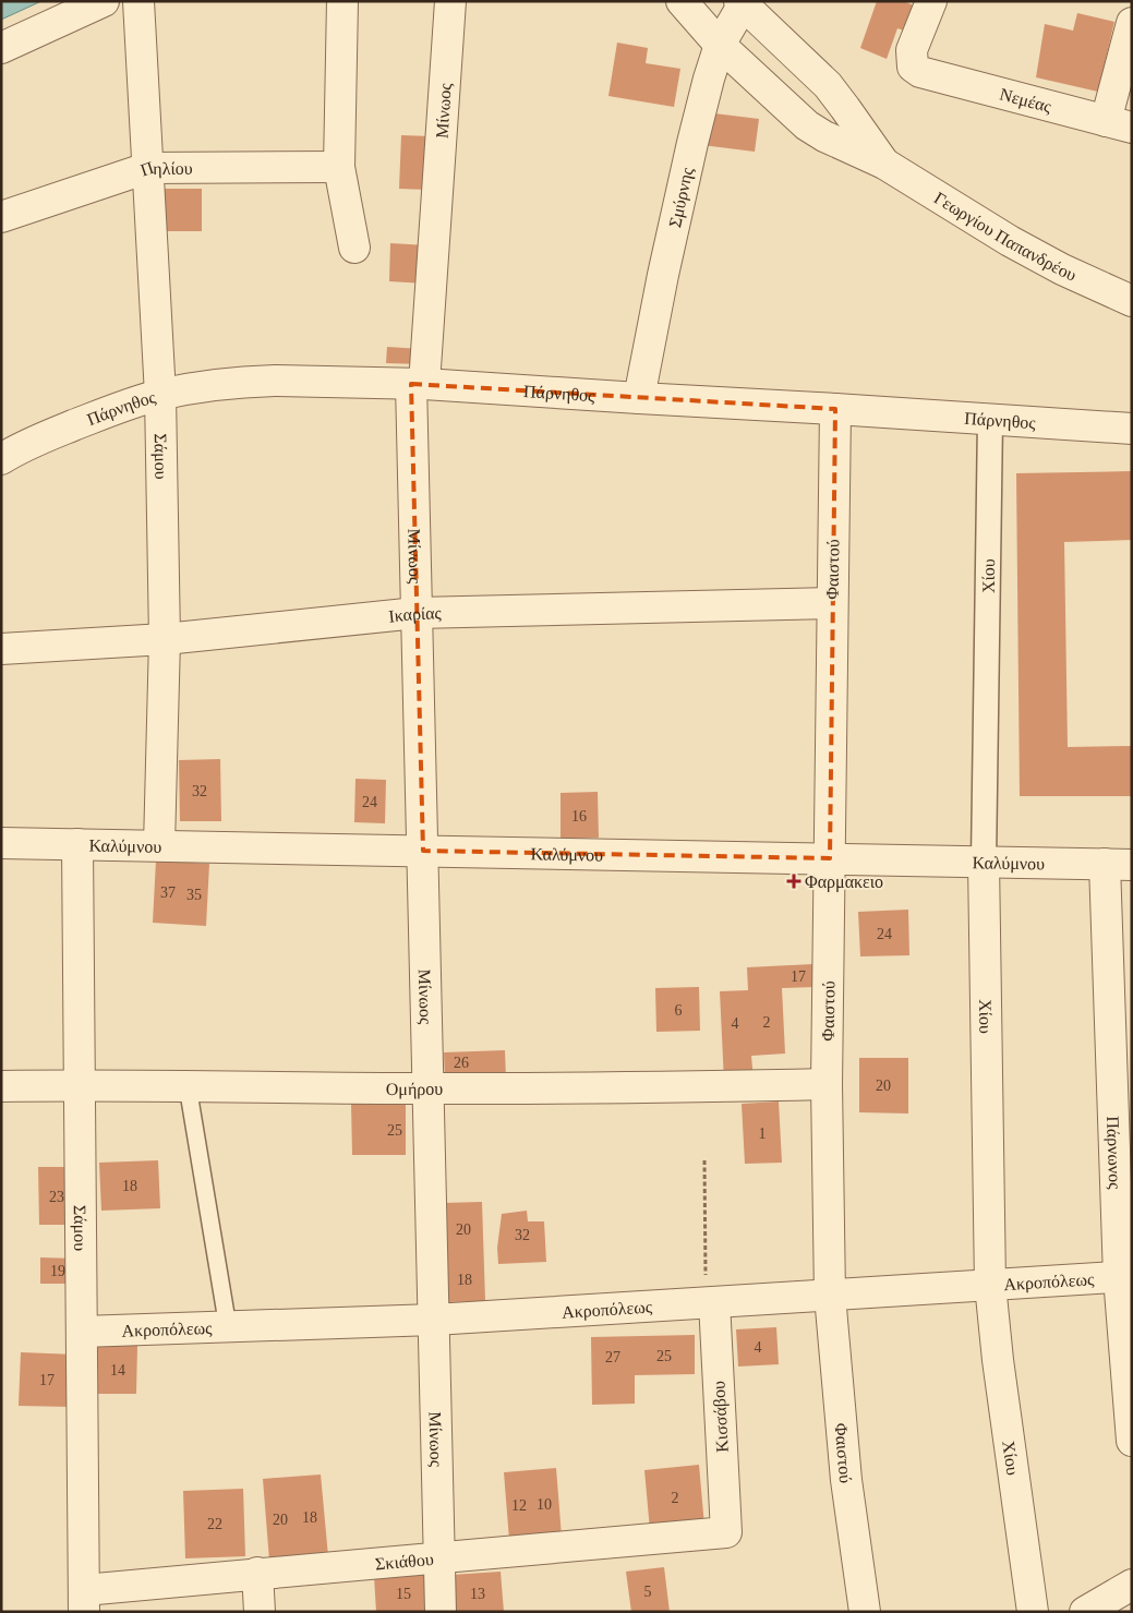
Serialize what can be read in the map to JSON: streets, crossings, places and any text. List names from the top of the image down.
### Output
{
  "streets": {
    "street": [
      "Νεμέας",
      "Μίνωος",
      "Πηλίου",
      "Σμύρνης",
      "Γεωργίου Παπανδρέου",
      "Πάρνηθος",
      "Σάμου",
      "Φαιστού",
      "Χίου",
      "Ικαρίας",
      "Καλύμνου",
      "Ομήρου",
      "Πάρνωνος",
      "Ακροπόλεως",
      "Κισσάβου",
      "Σκιάθου"
    ]
  },
  "crossings": [
    ["Μίνωος", "Πάρνηθος"],
    ["Μίνωος", "Ικαρίας"],
    ["Μίνωος", "Καλύμνου"],
    ["Μίνωος", "Ομήρου"],
    ["Μίνωος", "Ακροπόλεως"],
    ["Μίνωος", "Σκιάθου"],
    ["Πηλίου", "Σάμου"],
    ["Σμύρνης", "Γεωργίου Παπανδρέου"],
    ["Σμύρνης", "Πάρνηθος"],
    ["Πάρνηθος", "Σάμου"],
    ["Πάρνηθος", "Φαιστού"],
    ["Πάρνηθος", "Χίου"],
    ["Σάμου", "Ικαρίας"],
    ["Σάμου", "Καλύμνου"],
    ["Σάμου", "Ομήρου"],
    ["Σάμου", "Ακροπόλεως"],
    ["Σάμου", "Σκιάθου"],
    ["Φαιστού", "Ικαρίας"],
    ["Φαιστού", "Καλύμνου"],
    ["Φαιστού", "Ομήρου"],
    ["Φαιστού", "Ακροπόλεως"],
    ["Χίου", "Καλύμνου"],
    ["Χίου", "Ακροπόλεως"],
    ["Καλύμνου", "Πάρνωνος"],
    ["Πάρνωνος", "Ακροπόλεως"],
    ["Ακροπόλεως", "Κισσάβου"],
    ["Κισσάβου", "Σκιάθου"]
  ],
  "places": {
    "health": ["Φαρμακειο"]
  },
  "house_numbers": [
    "32",
    "24",
    "16",
    "37",
    "35",
    "24",
    "17",
    "6",
    "2",
    "4",
    "26",
    "20",
    "25",
    "1",
    "18",
    "23",
    "20",
    "32",
    "19",
    "18",
    "4",
    "25",
    "27",
    "14",
    "17",
    "2",
    "10",
    "12",
    "18",
    "20",
    "22",
    "5",
    "15",
    "13"
  ]
}
